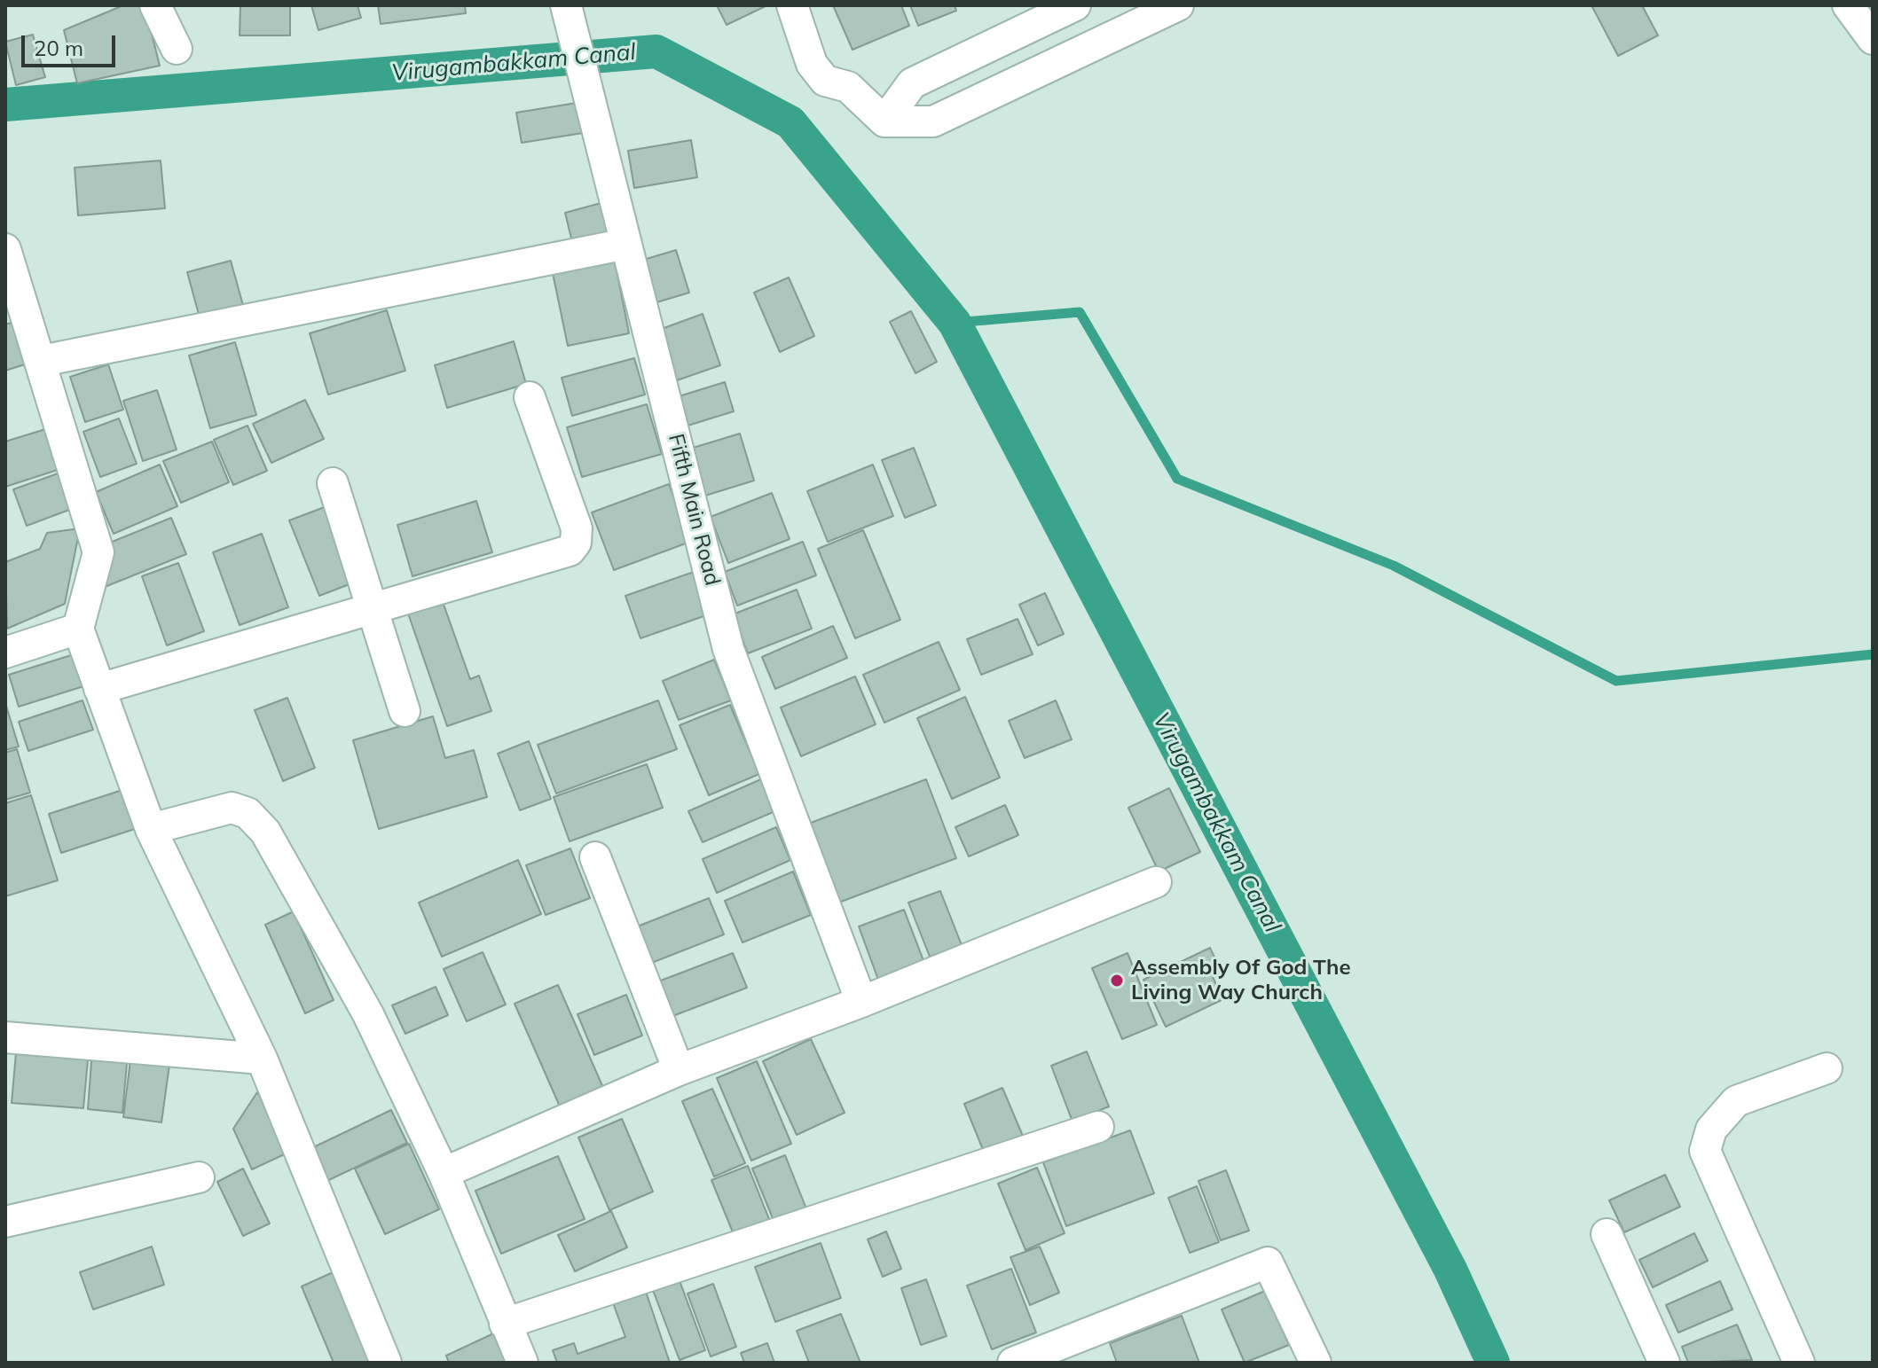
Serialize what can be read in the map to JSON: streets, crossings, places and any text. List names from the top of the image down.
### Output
{
  "streets": {
    "street": ["Fifth Main Road"]
  },
  "water": ["Virugambakkam Canal"],
  "places": ["Assembly Of God The Living Way Church"],
  "scale_bar": "20 m"
}
